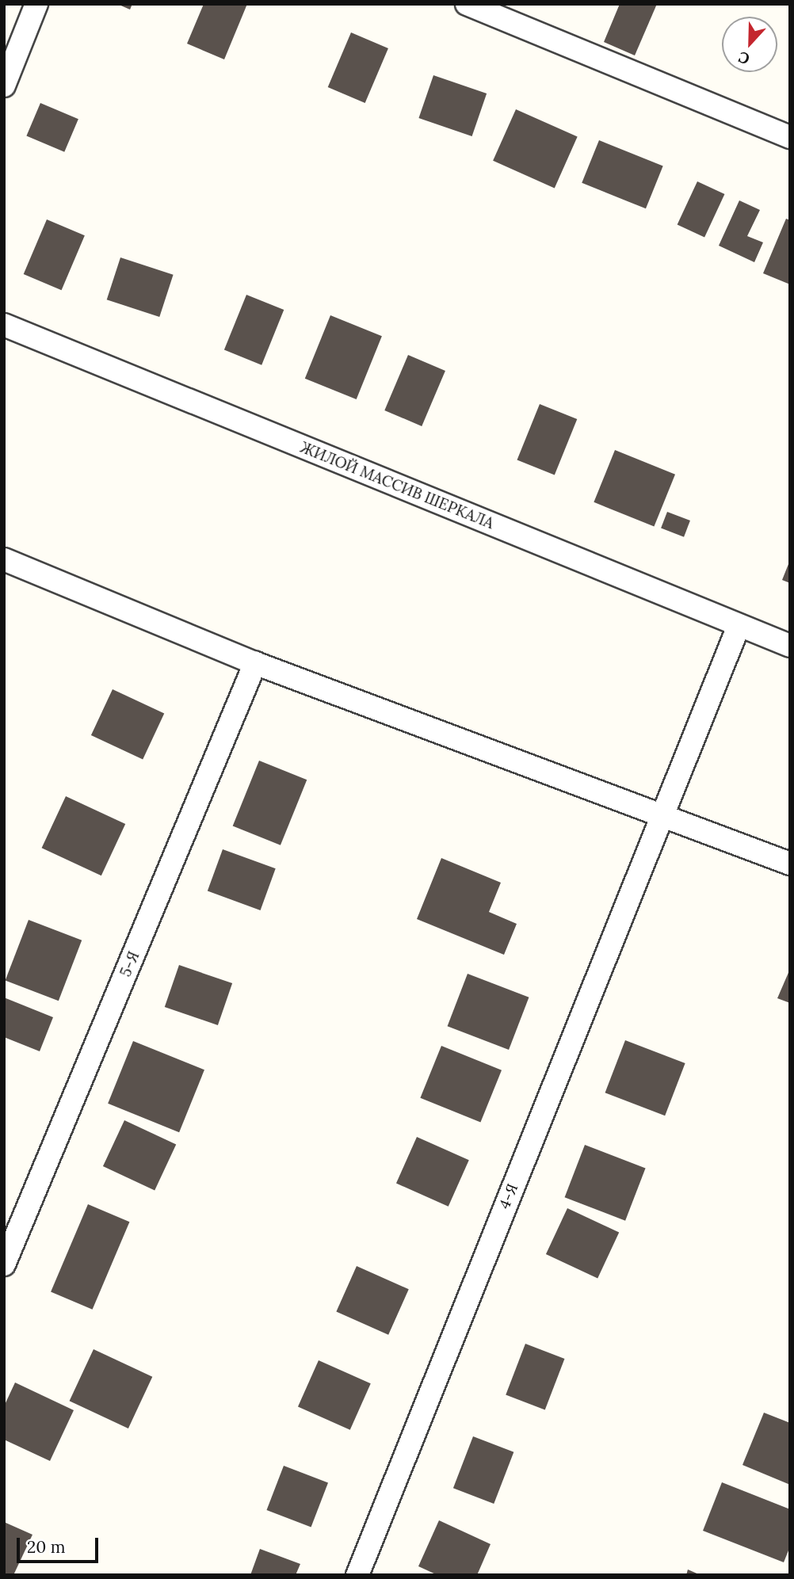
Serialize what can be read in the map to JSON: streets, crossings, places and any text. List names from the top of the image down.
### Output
{
  "streets": {
    "street": ["ЖИЛОЙ МАССИВ ШЕРКАЛА", "5-Я", "4-Я"]
  },
  "crossings": [
    ["ЖИЛОЙ МАССИВ ШЕРКАЛА", "4-Я"]
  ],
  "scale_bar": "20 m",
  "north": "bottom"
}
